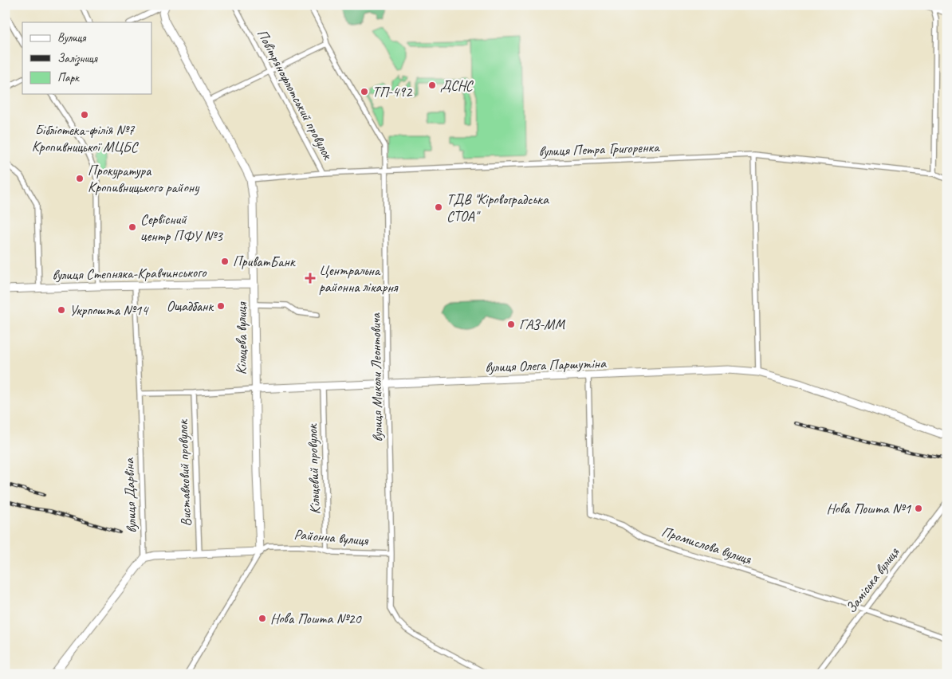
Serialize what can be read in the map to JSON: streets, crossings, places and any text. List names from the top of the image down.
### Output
{
  "streets": {
    "street": [
      "Повітрянофлотський провулок",
      "вулиця Петра Григоренка",
      "вулиця Степняка-Кравчинського",
      "Кільцева вулиця",
      "вулиця Олега Паршутіна",
      "вулиця Миколи Леонтовича",
      "Кільцевий провулок",
      "Виставковий провулок",
      "вулиця Дарвіна",
      "Районна вулиця",
      "Промислова вулиця",
      "Заміська вулиця"
    ]
  },
  "crossings": [
    ["Повітрянофлотський провулок", "вулиця Петра Григоренка"],
    ["вулиця Петра Григоренка", "Кільцева вулиця"],
    ["вулиця Петра Григоренка", "вулиця Миколи Леонтовича"],
    ["вулиця Степняка-Кравчинського", "Кільцева вулиця"],
    ["вулиця Степняка-Кравчинського", "вулиця Дарвіна"],
    ["Кільцева вулиця", "вулиця Олега Паршутіна"],
    ["Кільцева вулиця", "Районна вулиця"],
    ["вулиця Олега Паршутіна", "вулиця Миколи Леонтовича"],
    ["вулиця Олега Паршутіна", "Кільцевий провулок"],
    ["вулиця Олега Паршутіна", "Виставковий провулок"],
    ["вулиця Олега Паршутіна", "вулиця Дарвіна"],
    ["вулиця Олега Паршутіна", "Промислова вулиця"],
    ["вулиця Миколи Леонтовича", "Районна вулиця"],
    ["Кільцевий провулок", "Районна вулиця"],
    ["Виставковий провулок", "Районна вулиця"],
    ["вулиця Дарвіна", "Районна вулиця"],
    ["Промислова вулиця", "Заміська вулиця"]
  ],
  "places": {
    "other": [
      "ДСНС",
      "ТП-492",
      "Бібліотека-філія №7 Кропивницької МЦБС",
      "Прокуратура Кропивницького району",
      "ТДВ \"Кіровоградська СТОА\"",
      "Сервісний центр ПФУ №3",
      "ПриватБанк",
      "Ощадбанк",
      "Укрпошта №14",
      "ГАЗ-ММ",
      "Нова Пошта №1",
      "Нова Пошта №20"
    ],
    "health": ["Центральна районна лікарня"]
  },
  "legend": ["Вулиця", "Залізниця", "Парк"]
}
